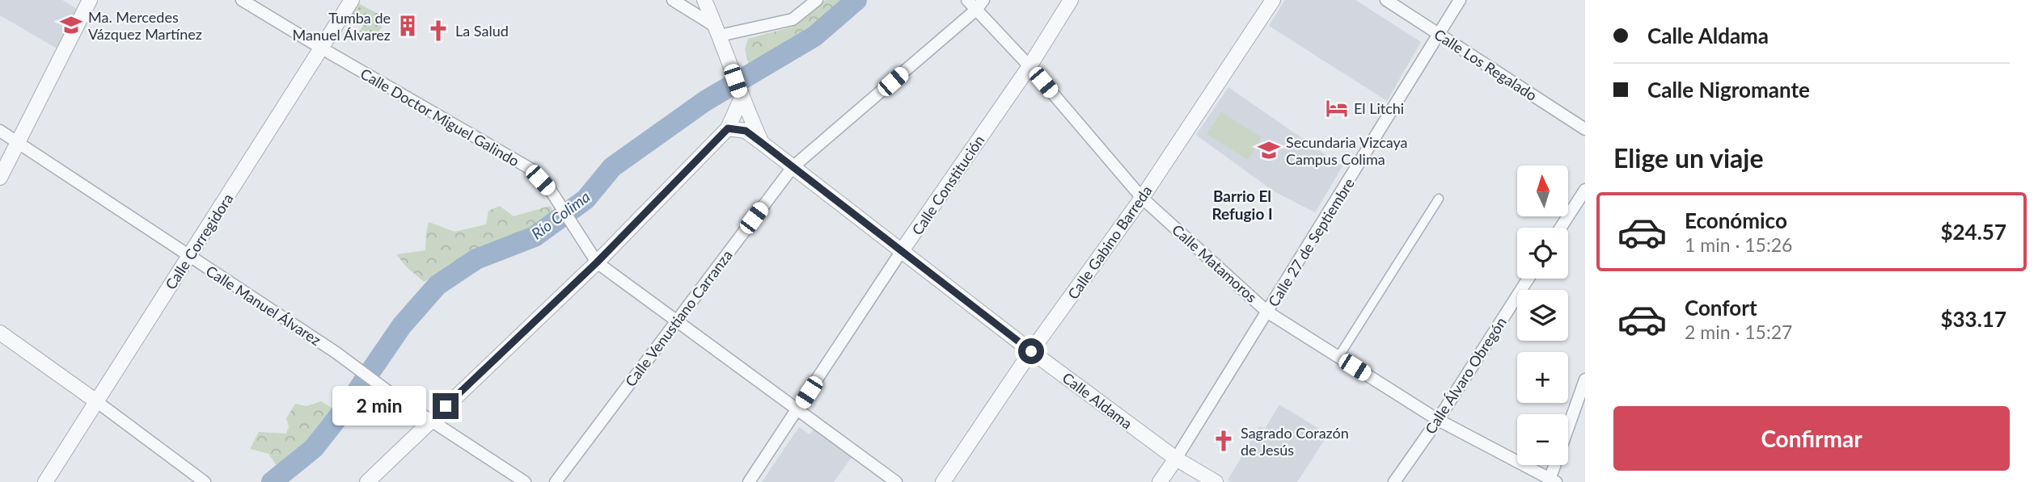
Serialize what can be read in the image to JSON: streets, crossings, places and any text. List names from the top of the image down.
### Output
{
  "streets": {
    "street": [
      "Calle Los Regalado",
      "Calle Doctor Miguel Galindo",
      "Calle Constitución",
      "Calle Corregidora",
      "Calle Gabino Barreda",
      "Calle 27 de Septiembre",
      "Calle Matamoros",
      "Calle Manuel Álvarez",
      "Calle Venustiano Carranza",
      "Calle Álvaro Obregón",
      "Calle Aldama"
    ]
  },
  "crossings": [
    ["Calle Los Regalado", "Calle 27 de Septiembre"],
    ["Calle Doctor Miguel Galindo", "Calle Constitución"],
    ["Calle Doctor Miguel Galindo", "Calle Corregidora"],
    ["Calle Doctor Miguel Galindo", "Calle Venustiano Carranza"],
    ["Calle Constitución", "Calle Matamoros"],
    ["Calle Constitución", "Calle Aldama"],
    ["Calle Corregidora", "Calle Manuel Álvarez"],
    ["Calle Gabino Barreda", "Calle Matamoros"],
    ["Calle Gabino Barreda", "Calle Aldama"],
    ["Calle 27 de Septiembre", "Calle Matamoros"],
    ["Calle 27 de Septiembre", "Calle Aldama"],
    ["Calle Matamoros", "Calle Venustiano Carranza"],
    ["Calle Matamoros", "Calle Álvaro Obregón"],
    ["Calle Venustiano Carranza", "Calle Aldama"]
  ],
  "districts": ["Barrio El Refugio I"],
  "water": ["Río Colima"],
  "places": {
    "school or university": ["Ma. Mercedes Vázquez Martínez", "Secundaria Vizcaya Campus Colima"],
    "building": ["Tumba de Manuel Álvarez"],
    "church": ["La Salud", "Sagrado Corazón de Jesús"],
    "hotel": ["El Litchi"]
  },
  "north": "top",
  "page": {
    "banner": ["Calle Aldama", "Calle Nigromante"],
    "heading": "Elige un viaje",
    "map_buttons": ["+", "−"],
    "list": [
      {
        "name": "Económico",
        "note": "1 min · 15:26",
        "value": "$24.57"
      },
      {
        "name": "Confort",
        "note": "2 min · 15:27",
        "value": "$33.17"
      }
    ],
    "bubble": "2 min",
    "buttons": "Confirmar"
  }
}
